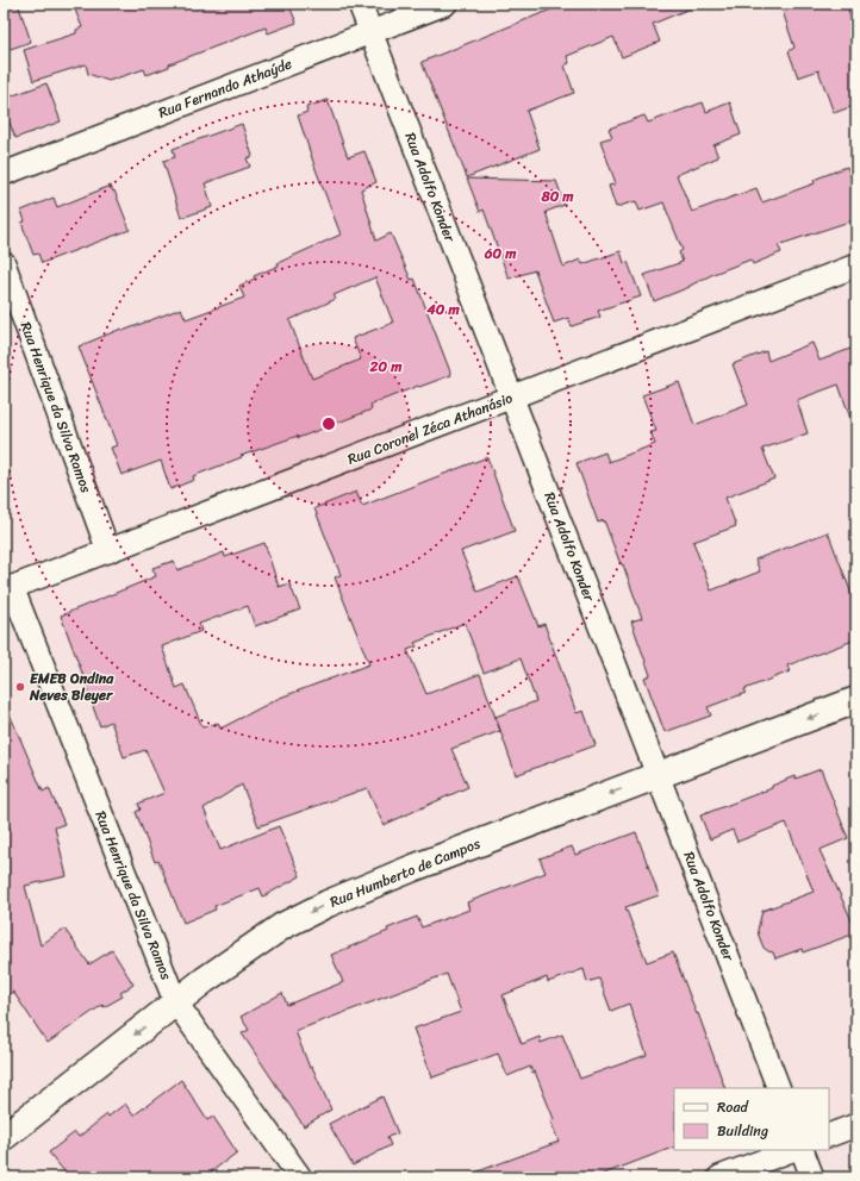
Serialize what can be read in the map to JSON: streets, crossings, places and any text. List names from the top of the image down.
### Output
{
  "streets": {
    "main road": ["Rua Humberto de Campos"],
    "street": [
      "Rua Fernando Athaýde",
      "Rua Adolfo Konder",
      "Rua Henrique da Silva Ramos",
      "Rua Coronel Zéca Athanásio"
    ]
  },
  "crossings": [
    ["Rua Fernando Athaýde", "Rua Adolfo Konder"],
    ["Rua Adolfo Konder", "Rua Coronel Zéca Athanásio"],
    ["Rua Adolfo Konder", "Rua Humberto de Campos"],
    ["Rua Henrique da Silva Ramos", "Rua Coronel Zéca Athanásio"],
    ["Rua Henrique da Silva Ramos", "Rua Humberto de Campos"]
  ],
  "one_way": ["Rua Humberto de Campos"],
  "places": ["EMEB Ondina Neves Bleyer"],
  "legend": ["Road", "Building"],
  "rings": [
    "80 m",
    "60 m",
    "40 m",
    "20 m"
  ]
}
